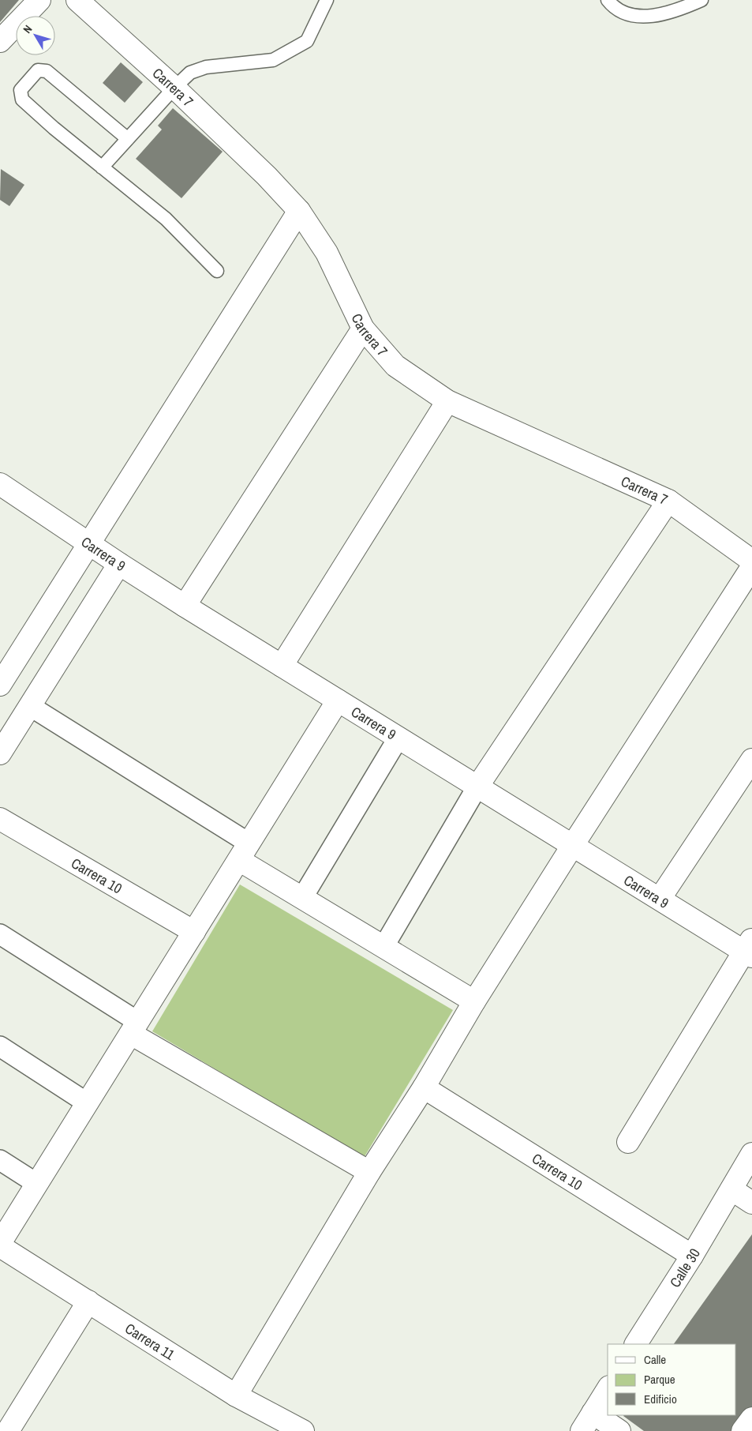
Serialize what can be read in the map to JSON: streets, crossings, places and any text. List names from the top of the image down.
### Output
{
  "streets": {
    "street": [
      "Carrera 7",
      "Carrera 9",
      "Carrera 10",
      "Calle 30",
      "Carrera 11"
    ]
  },
  "crossings": [
    ["Carrera 10", "Calle 30"]
  ],
  "legend": ["Calle", "Parque", "Edificio"],
  "north": "top left"
}
